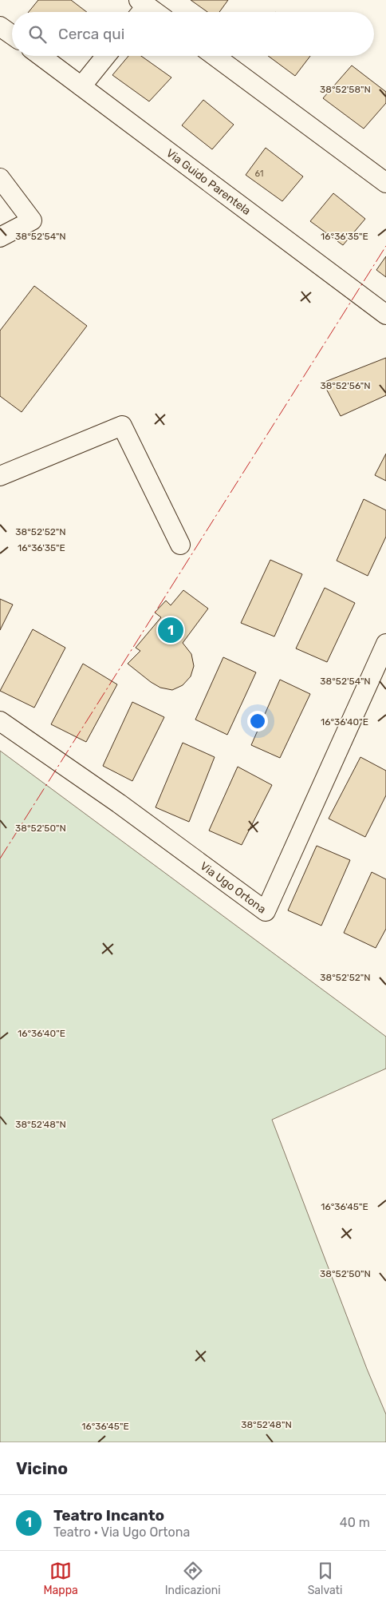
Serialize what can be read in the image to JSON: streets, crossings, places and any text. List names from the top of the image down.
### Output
{
  "streets": {
    "street": ["Via Guido Parentela", "Via Ugo Ortona"]
  },
  "house_numbers": ["61"],
  "page": {
    "search": "Cerca qui",
    "pins": "1",
    "heading": "Vicino",
    "list": [
      {
        "mark": "1",
        "name": "Teatro Incanto",
        "note": "Teatro · Via Ugo Ortona",
        "value": "40 m"
      }
    ],
    "nav": ["Mappa", "Indicazioni", "Salvati"]
  },
  "coordinates": [
    "38°52'58\"N",
    "16°36'35\"E",
    "38°52'54\"N",
    "38°52'56\"N",
    "38°52'52\"N",
    "16°36'40\"E",
    "38°52'50\"N",
    "38°52'48\"N",
    "16°36'45\"E"
  ]
}
